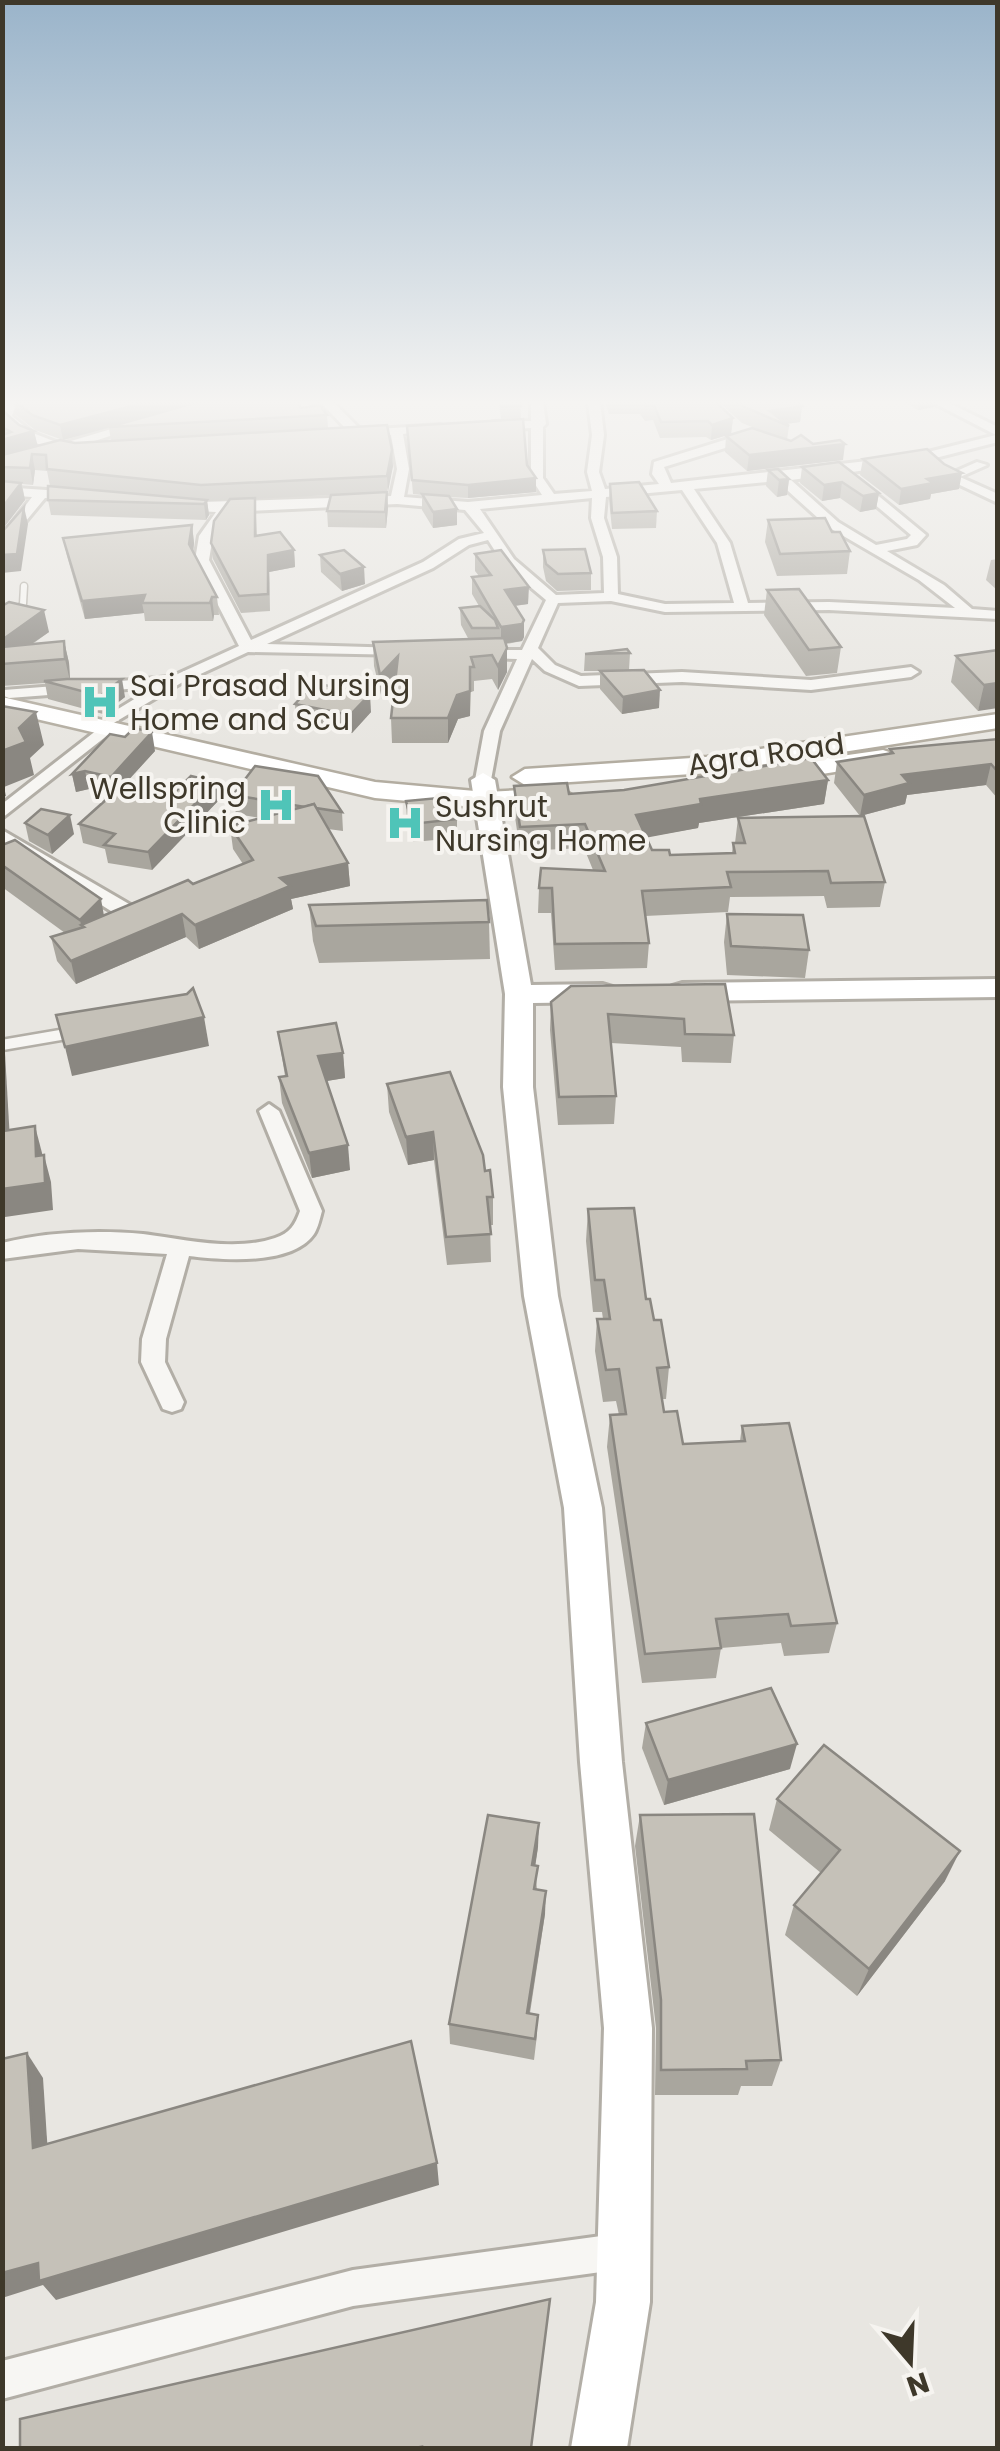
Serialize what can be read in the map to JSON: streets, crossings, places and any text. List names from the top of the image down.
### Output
{
  "streets": {
    "main road": ["Agra Road"]
  },
  "places": {
    "hospital": ["Sai Prasad Nursing Home and Scu", "Wellspring Clinic", "Sushrut Nursing Home"]
  },
  "north": "bottom"
}
